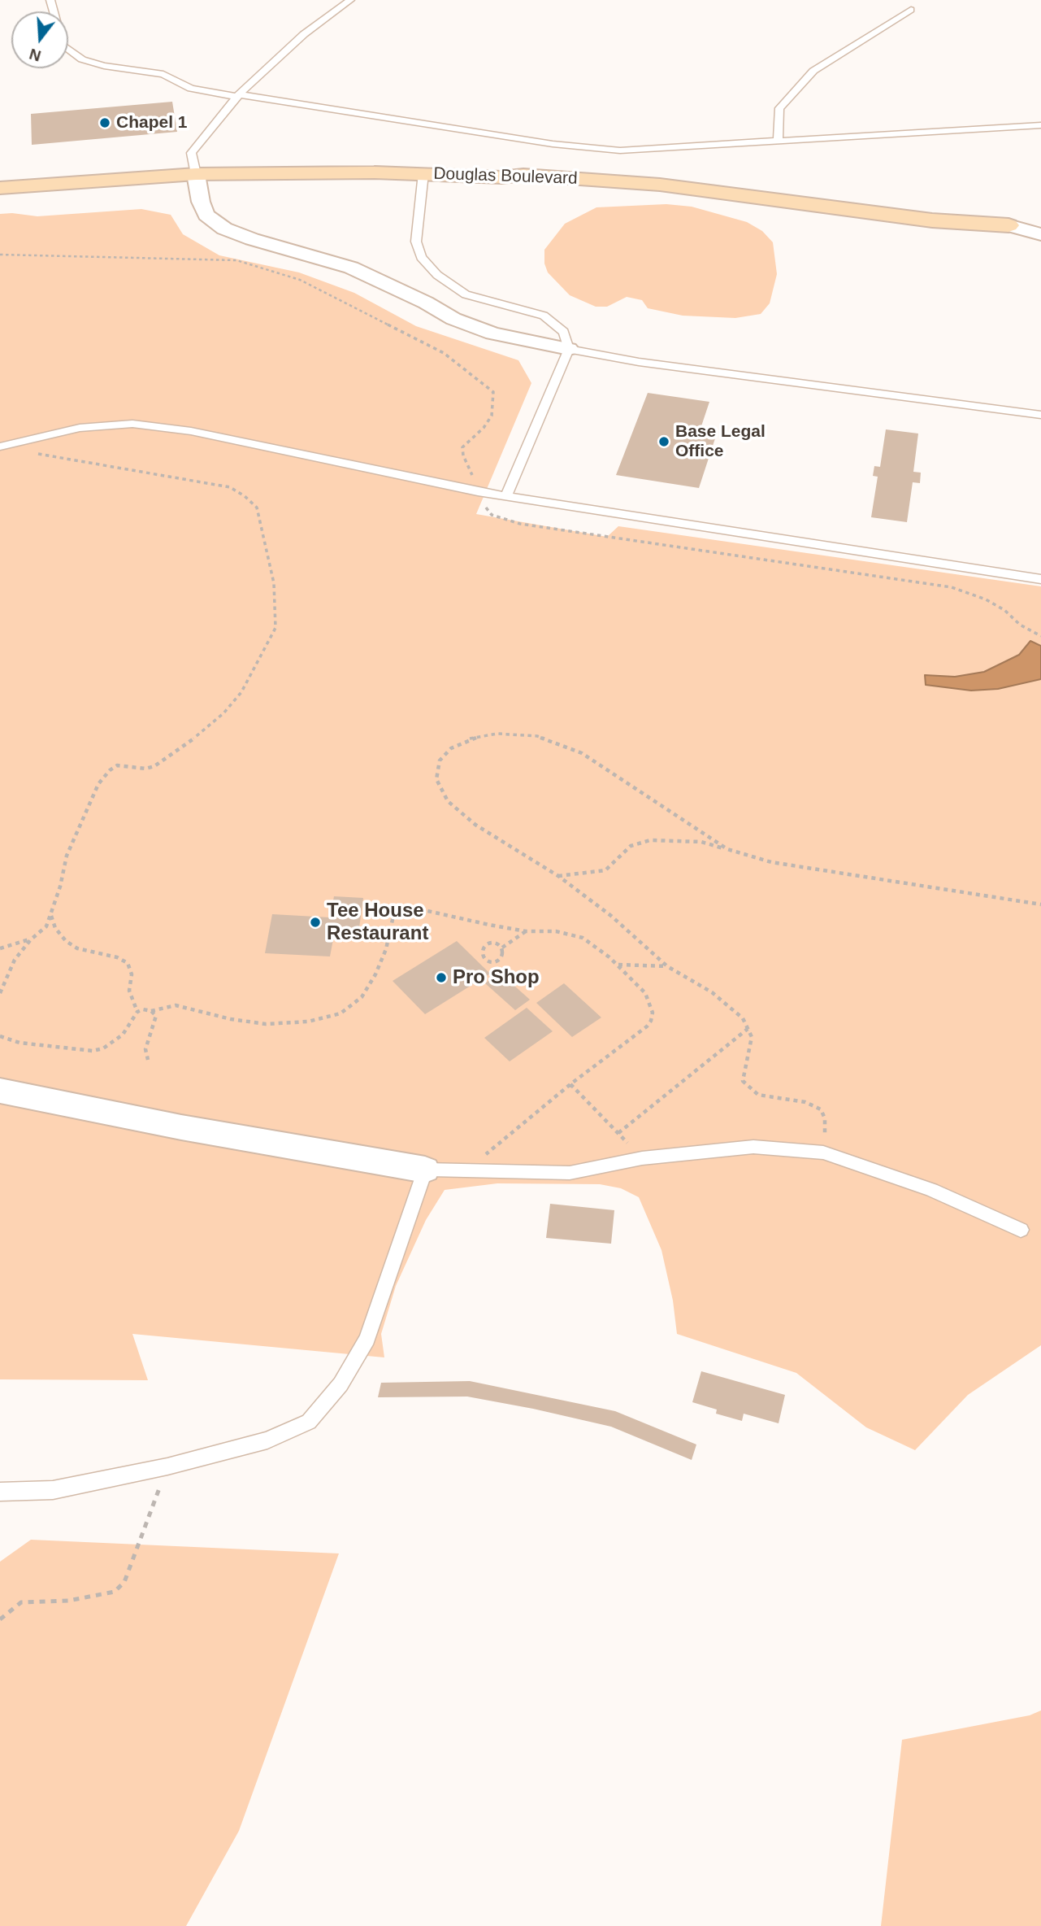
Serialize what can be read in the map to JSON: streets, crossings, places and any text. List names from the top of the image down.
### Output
{
  "streets": {
    "street": ["Douglas Boulevard"]
  },
  "places": [
    "Chapel 1",
    "Base Legal Office",
    "Tee House Restaurant",
    "Pro Shop"
  ],
  "north": "bottom"
}
